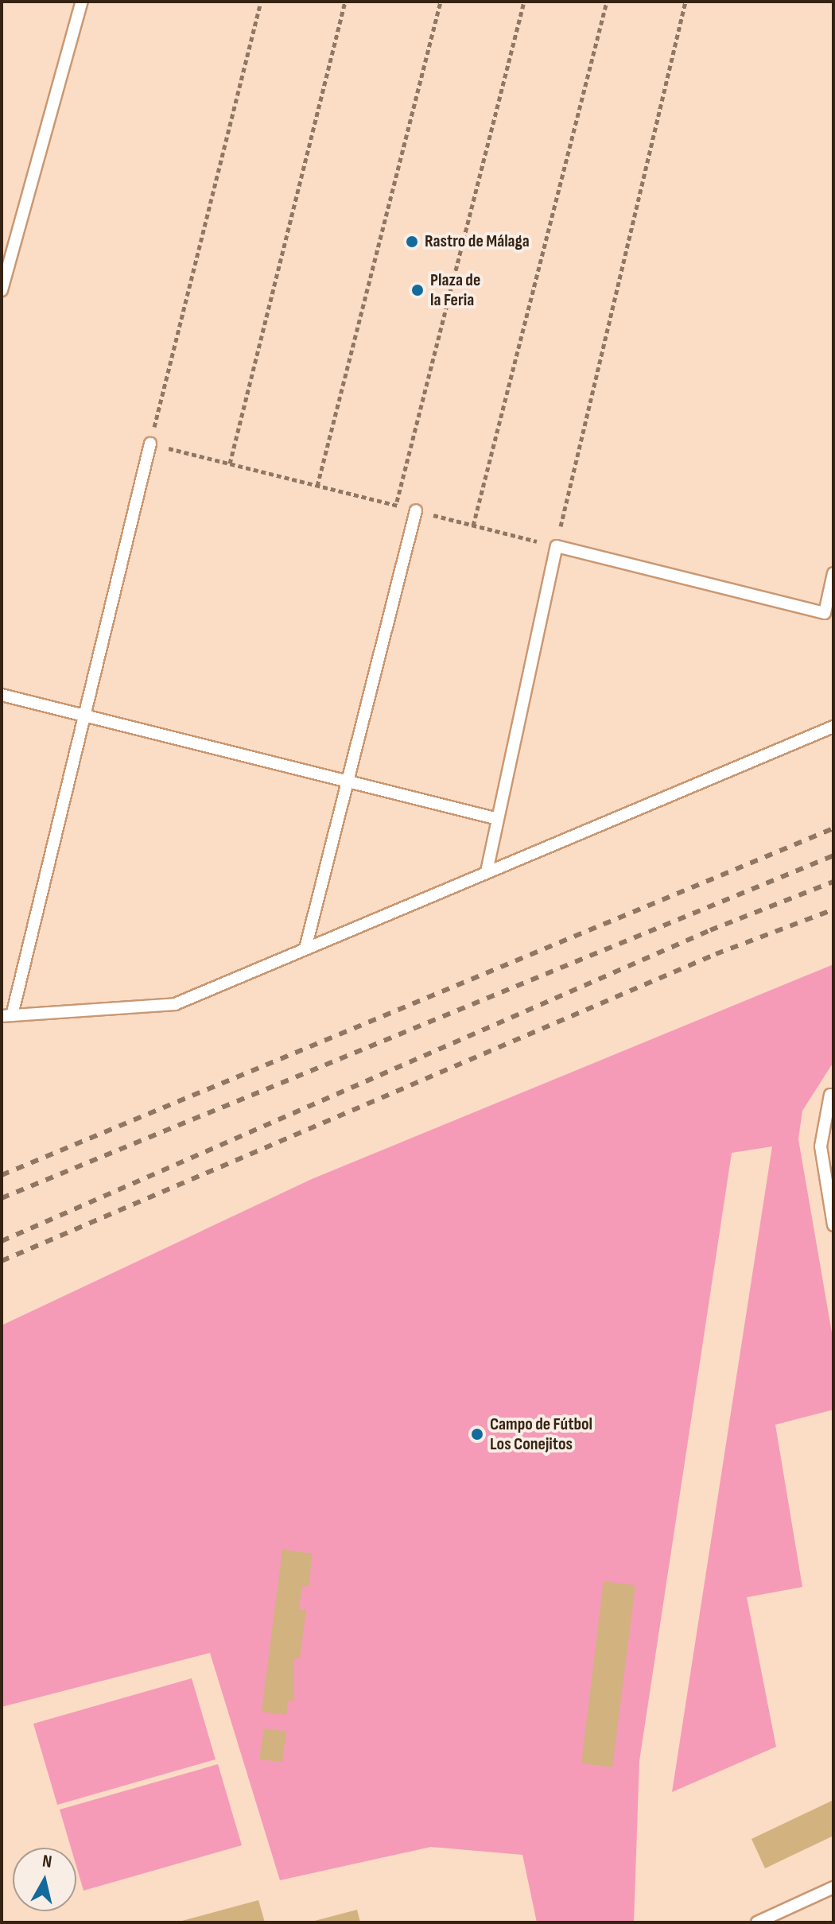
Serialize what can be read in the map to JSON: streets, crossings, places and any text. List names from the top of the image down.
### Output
{
  "places": ["Rastro de Málaga", "Plaza de la Feria", "Campo de Fútbol Los Conejitos"],
  "north": "top"
}
